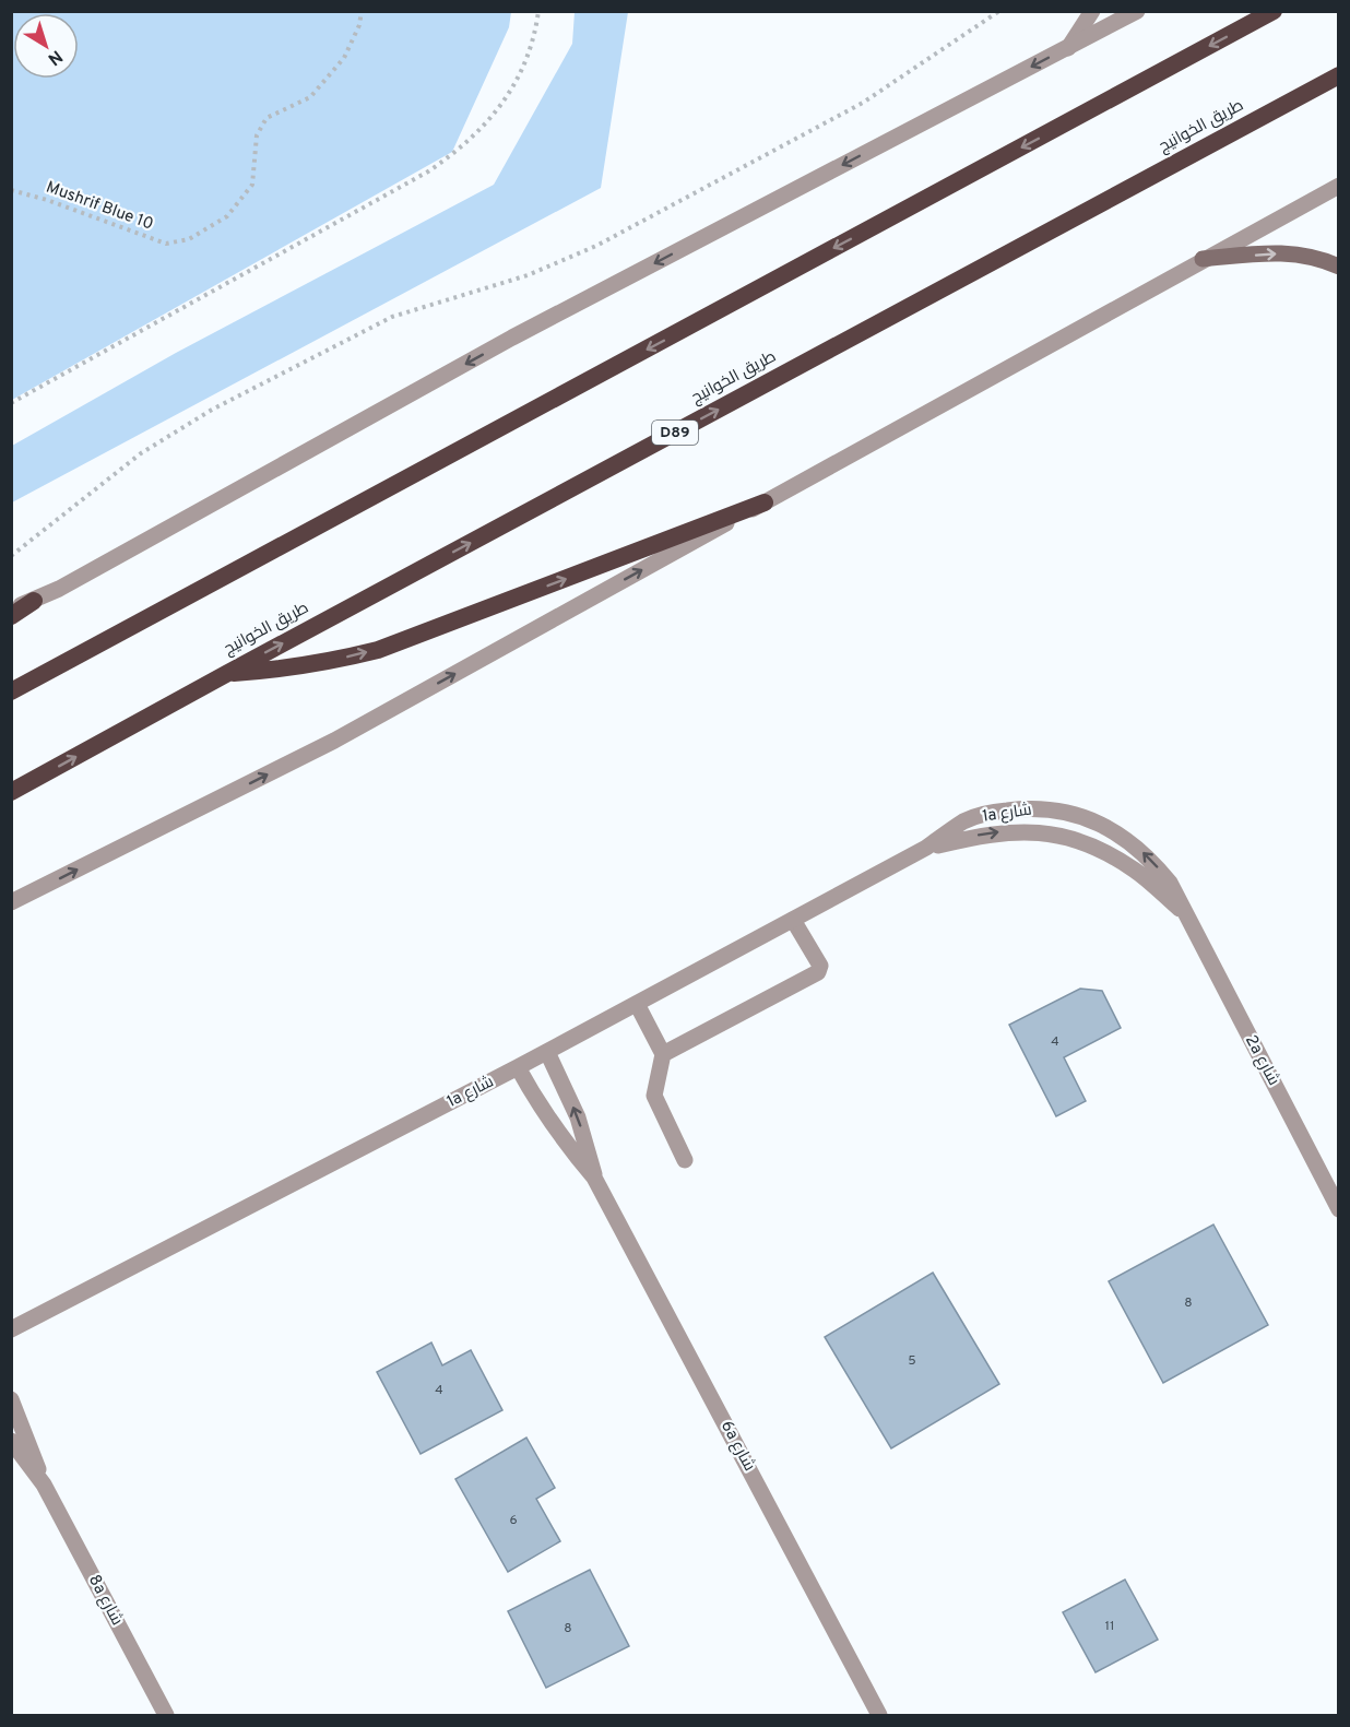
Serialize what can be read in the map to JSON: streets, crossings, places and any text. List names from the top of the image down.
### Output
{
  "streets": {
    "highway": ["طريق الخوانيج", "D89"],
    "street": [
      "1a شارع",
      "2a شارع",
      "6a شارع",
      "8a شارع"
    ],
    "path": ["Mushrif Blue 10"]
  },
  "crossings": [
    ["1a شارع", "2a شارع"],
    ["1a شارع", "6a شارع"]
  ],
  "house_numbers": [
    "4",
    "8",
    "5",
    "4",
    "6",
    "11",
    "8"
  ],
  "north": "bottom right"
}
